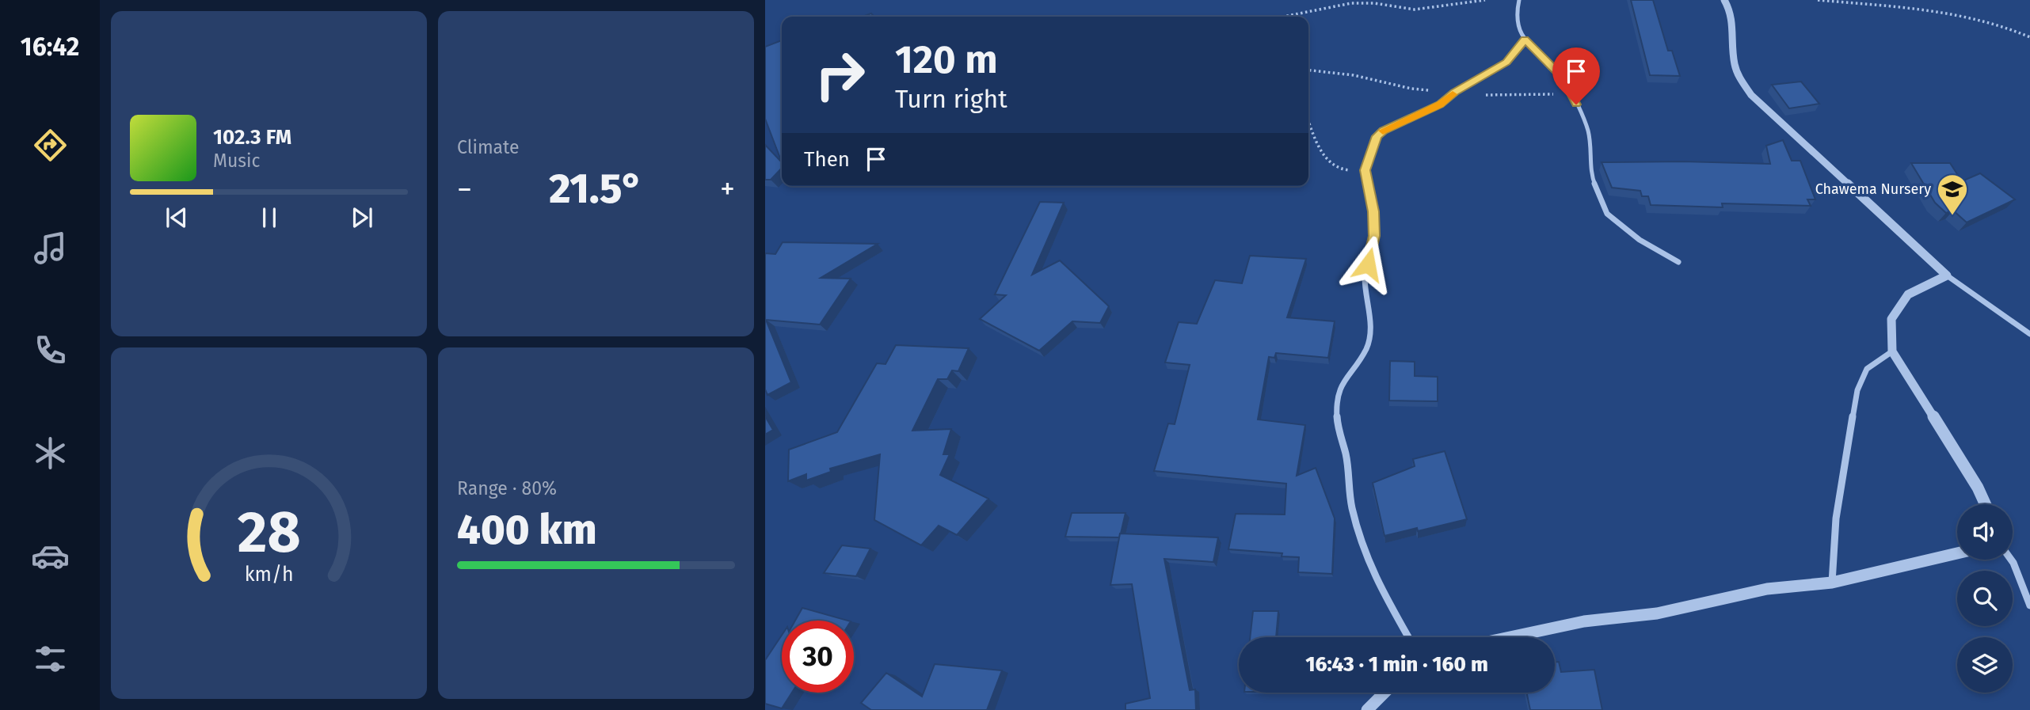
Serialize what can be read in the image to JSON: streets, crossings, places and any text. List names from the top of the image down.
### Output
{
  "places": {
    "school or university": ["Chawema Nursery"]
  },
  "page": {
    "tabs": "16:42",
    "tile": [
      "Climate",
      ["Range · 80%", "400 km"]
    ],
    "turn": ["120 m", "Turn right"],
    "song": ["102.3 FM", "Music"],
    "then": "Then",
    "heat": ["−", "21.5°", "+"],
    "limit": "30",
    "trip": "16:43 · 1 min · 160 m",
    "gauge": ["28", "km/h"]
  }
}
